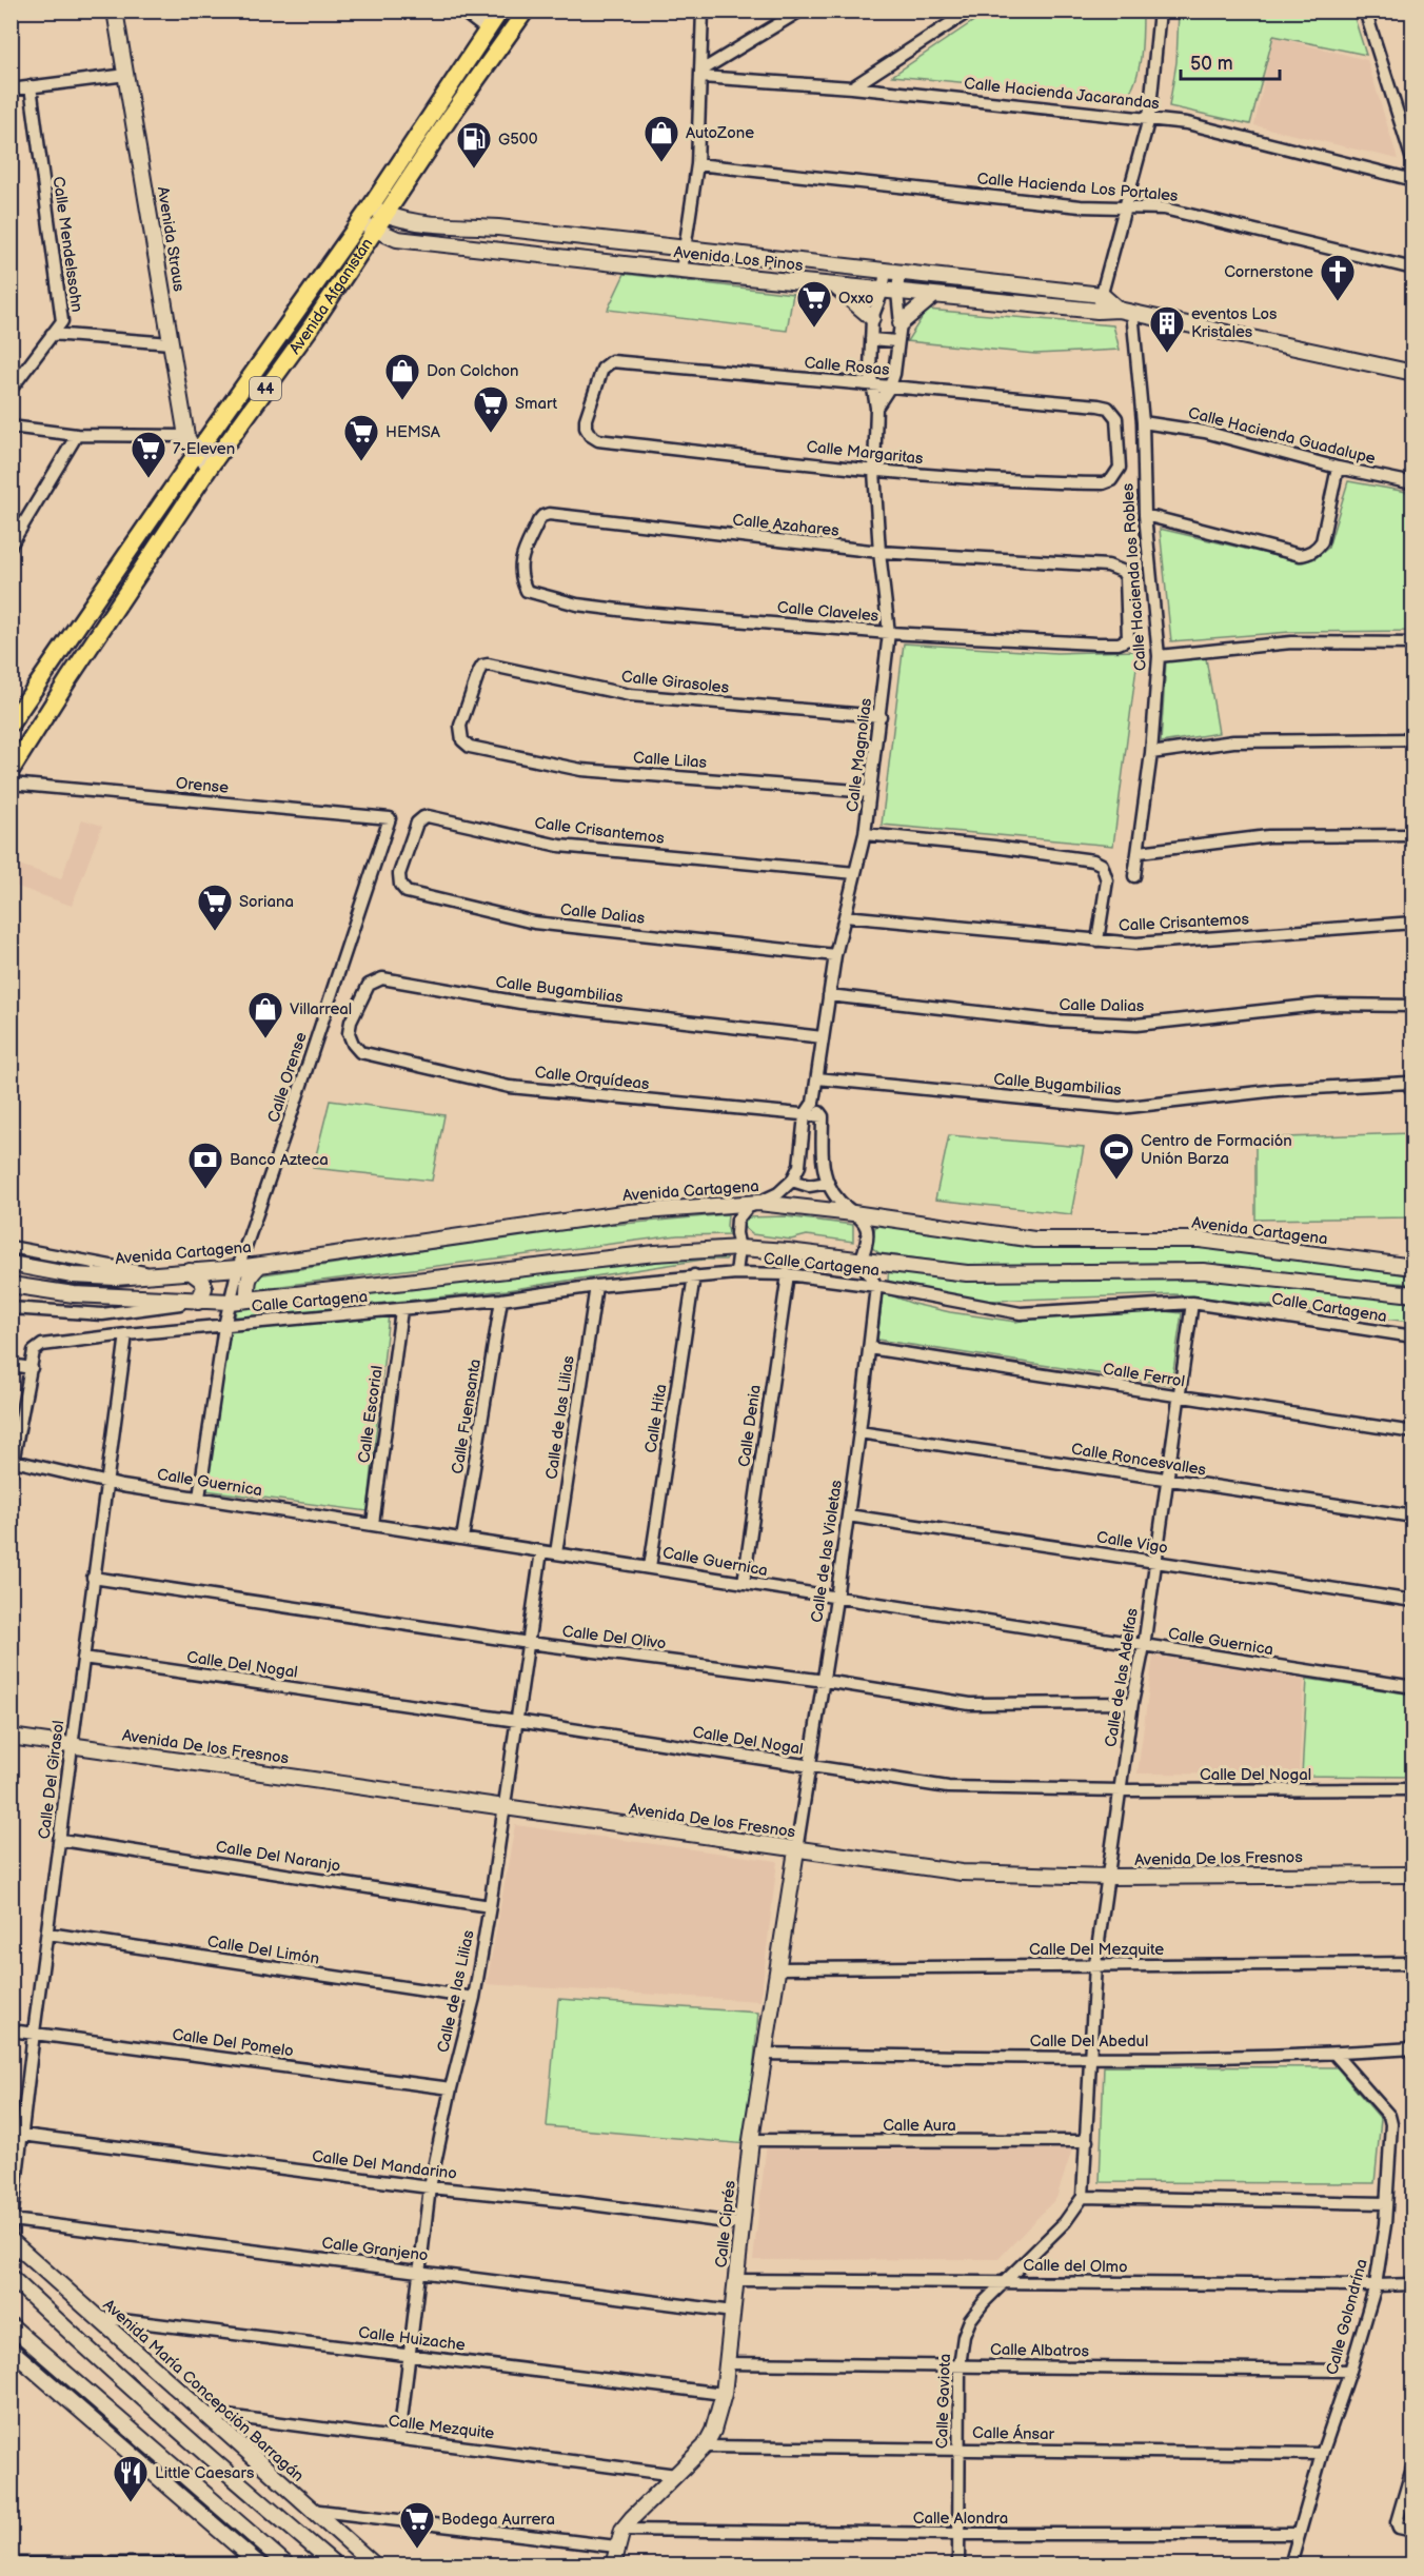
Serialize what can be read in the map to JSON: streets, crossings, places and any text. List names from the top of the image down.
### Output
{
  "streets": {
    "main road": ["Avenida Afganistán", "44"],
    "street": [
      "Calle Hacienda Jacarandas",
      "Calle Hacienda Los Portales",
      "Avenida Straus",
      "Calle Mendelssohn",
      "Avenida Los Pinos",
      "Calle Rosas",
      "Calle Hacienda Guadalupe",
      "Calle Margaritas",
      "Calle Azahares",
      "Calle Hacienda los Robles",
      "Calle Claveles",
      "Calle Girasoles",
      "Calle Magnolias",
      "Calle Lilas",
      "Orense",
      "Calle Crisantemos",
      "Calle Dalias",
      "Calle Bugambilias",
      "Calle Orense",
      "Calle Orquídeas",
      "Avenida Cartagena",
      "Calle Cartagena",
      "Calle Ferrol",
      "Calle Escorial",
      "Calle Fuensanta",
      "Calle de las Lilias",
      "Calle Hita",
      "Calle Denia",
      "Calle Roncesvalles",
      "Calle Guernica",
      "Calle Vigo",
      "Calle de las Violetas",
      "Calle Del Olivo",
      "Calle Del Nogal",
      "Calle de las Adelfas",
      "Avenida De los Fresnos",
      "Calle Del Girasol",
      "Calle Del Naranjo",
      "Calle Del Mezquite",
      "Calle Del Limón",
      "Calle Del Abedul",
      "Calle Del Pomelo",
      "Calle Aura",
      "Calle Del Mandarino",
      "Calle Ciprés",
      "Calle Granjeno",
      "Calle del Olmo",
      "Calle Golondrina",
      "Calle Huizache",
      "Calle Albatros",
      "Avenida María Concepción Barragán",
      "Calle Gaviota",
      "Calle Mezquite",
      "Calle Ánsar",
      "Calle Alondra"
    ]
  },
  "crossings": [
    ["Avenida Straus", "Avenida Afganistán"],
    ["Avenida Los Pinos", "Avenida Afganistán"],
    ["Avenida Los Pinos", "Calle Hacienda los Robles"],
    ["Avenida Los Pinos", "Calle Magnolias"],
    ["Calle Rosas", "Calle Margaritas"],
    ["Calle Rosas", "Calle Magnolias"],
    ["Calle Hacienda Guadalupe", "Calle Hacienda los Robles"],
    ["Calle Margaritas", "Calle Magnolias"],
    ["Calle Azahares", "Calle Claveles"],
    ["Calle Azahares", "Calle Magnolias"],
    ["Calle Claveles", "Calle Magnolias"],
    ["Calle Girasoles", "Calle Magnolias"],
    ["Calle Girasoles", "Calle Lilas"],
    ["Calle Magnolias", "Calle Lilas"],
    ["Calle Magnolias", "Calle Crisantemos"],
    ["Calle Magnolias", "Calle Dalias"],
    ["Calle Magnolias", "Calle Bugambilias"],
    ["Calle Magnolias", "Calle Orquídeas"],
    ["Orense", "Calle Orense"],
    ["Calle Crisantemos", "Calle Dalias"],
    ["Calle Bugambilias", "Calle Orquídeas"],
    ["Calle Orense", "Avenida Cartagena"],
    ["Calle Orense", "Calle Cartagena"],
    ["Calle Orense", "Calle Guernica"],
    ["Calle Cartagena", "Calle Escorial"],
    ["Calle Cartagena", "Calle Fuensanta"],
    ["Calle Cartagena", "Calle de las Lilias"],
    ["Calle Cartagena", "Calle Hita"],
    ["Calle Cartagena", "Calle Denia"],
    ["Calle Cartagena", "Calle de las Violetas"],
    ["Calle Cartagena", "Calle de las Adelfas"],
    ["Calle Ferrol", "Calle de las Violetas"],
    ["Calle Ferrol", "Calle de las Adelfas"],
    ["Calle Escorial", "Calle Guernica"],
    ["Calle Fuensanta", "Calle Guernica"],
    ["Calle de las Lilias", "Calle Guernica"],
    ["Calle de las Lilias", "Calle Del Olivo"],
    ["Calle de las Lilias", "Calle Del Nogal"],
    ["Calle de las Lilias", "Avenida De los Fresnos"],
    ["Calle de las Lilias", "Calle Del Naranjo"],
    ["Calle de las Lilias", "Calle Del Limón"],
    ["Calle de las Lilias", "Calle Del Pomelo"],
    ["Calle de las Lilias", "Calle Del Mandarino"],
    ["Calle de las Lilias", "Calle Granjeno"],
    ["Calle de las Lilias", "Calle Huizache"],
    ["Calle de las Lilias", "Calle Mezquite"],
    ["Calle Hita", "Calle Guernica"],
    ["Calle Denia", "Calle Guernica"],
    ["Calle Roncesvalles", "Calle de las Violetas"],
    ["Calle Roncesvalles", "Calle de las Adelfas"],
    ["Calle Guernica", "Calle de las Violetas"],
    ["Calle Guernica", "Calle de las Adelfas"],
    ["Calle Guernica", "Calle Del Girasol"],
    ["Calle Vigo", "Calle de las Violetas"],
    ["Calle Vigo", "Calle de las Adelfas"],
    ["Calle de las Violetas", "Calle Del Olivo"],
    ["Calle de las Violetas", "Calle Del Nogal"],
    ["Calle de las Violetas", "Avenida De los Fresnos"],
    ["Calle de las Violetas", "Calle Ciprés"],
    ["Calle Del Olivo", "Calle de las Adelfas"],
    ["Calle Del Olivo", "Calle Del Girasol"],
    ["Calle Del Nogal", "Calle de las Adelfas"],
    ["Calle Del Nogal", "Calle Del Girasol"],
    ["Calle de las Adelfas", "Avenida De los Fresnos"],
    ["Calle de las Adelfas", "Calle Del Mezquite"],
    ["Calle de las Adelfas", "Calle Del Abedul"],
    ["Avenida De los Fresnos", "Calle Del Girasol"],
    ["Avenida De los Fresnos", "Calle Ciprés"],
    ["Calle Del Girasol", "Calle Del Naranjo"],
    ["Calle Del Girasol", "Calle Del Limón"],
    ["Calle Del Girasol", "Calle Del Pomelo"],
    ["Calle Del Girasol", "Calle Del Mandarino"],
    ["Calle Del Girasol", "Calle Granjeno"],
    ["Calle Del Mezquite", "Calle Ciprés"],
    ["Calle Del Abedul", "Calle Ciprés"],
    ["Calle Del Abedul", "Calle Golondrina"],
    ["Calle Aura", "Calle Ciprés"],
    ["Calle Del Mandarino", "Calle Ciprés"],
    ["Calle Ciprés", "Calle Granjeno"],
    ["Calle Ciprés", "Calle del Olmo"],
    ["Calle Ciprés", "Calle Huizache"],
    ["Calle Ciprés", "Calle Albatros"],
    ["Calle Ciprés", "Calle Mezquite"],
    ["Calle Ciprés", "Calle Ánsar"],
    ["Calle Ciprés", "Calle Alondra"],
    ["Calle del Olmo", "Calle Golondrina"],
    ["Calle del Olmo", "Calle Gaviota"],
    ["Calle Golondrina", "Calle Albatros"],
    ["Calle Golondrina", "Calle Ánsar"],
    ["Calle Golondrina", "Calle Alondra"],
    ["Calle Huizache", "Avenida María Concepción Barragán"],
    ["Calle Albatros", "Calle Gaviota"],
    ["Avenida María Concepción Barragán", "Calle Mezquite"],
    ["Calle Gaviota", "Calle Ánsar"],
    ["Calle Gaviota", "Calle Alondra"]
  ],
  "places": {
    "shop": ["AutoZone", "Don Colchon", "Villarreal"],
    "fuel station": ["G500"],
    "church": ["Cornerstone"],
    "supermarket": [
      "Oxxo",
      "Smart",
      "HEMSA",
      "7-Eleven",
      "Soriana",
      "Bodega Aurrera"
    ],
    "building": ["eventos Los Kristales"],
    "sports": ["Centro de Formación Unión Barza"],
    "bank": ["Banco Azteca"],
    "restaurant": ["Little Caesars"]
  },
  "scale_bar": "50 m"
}
